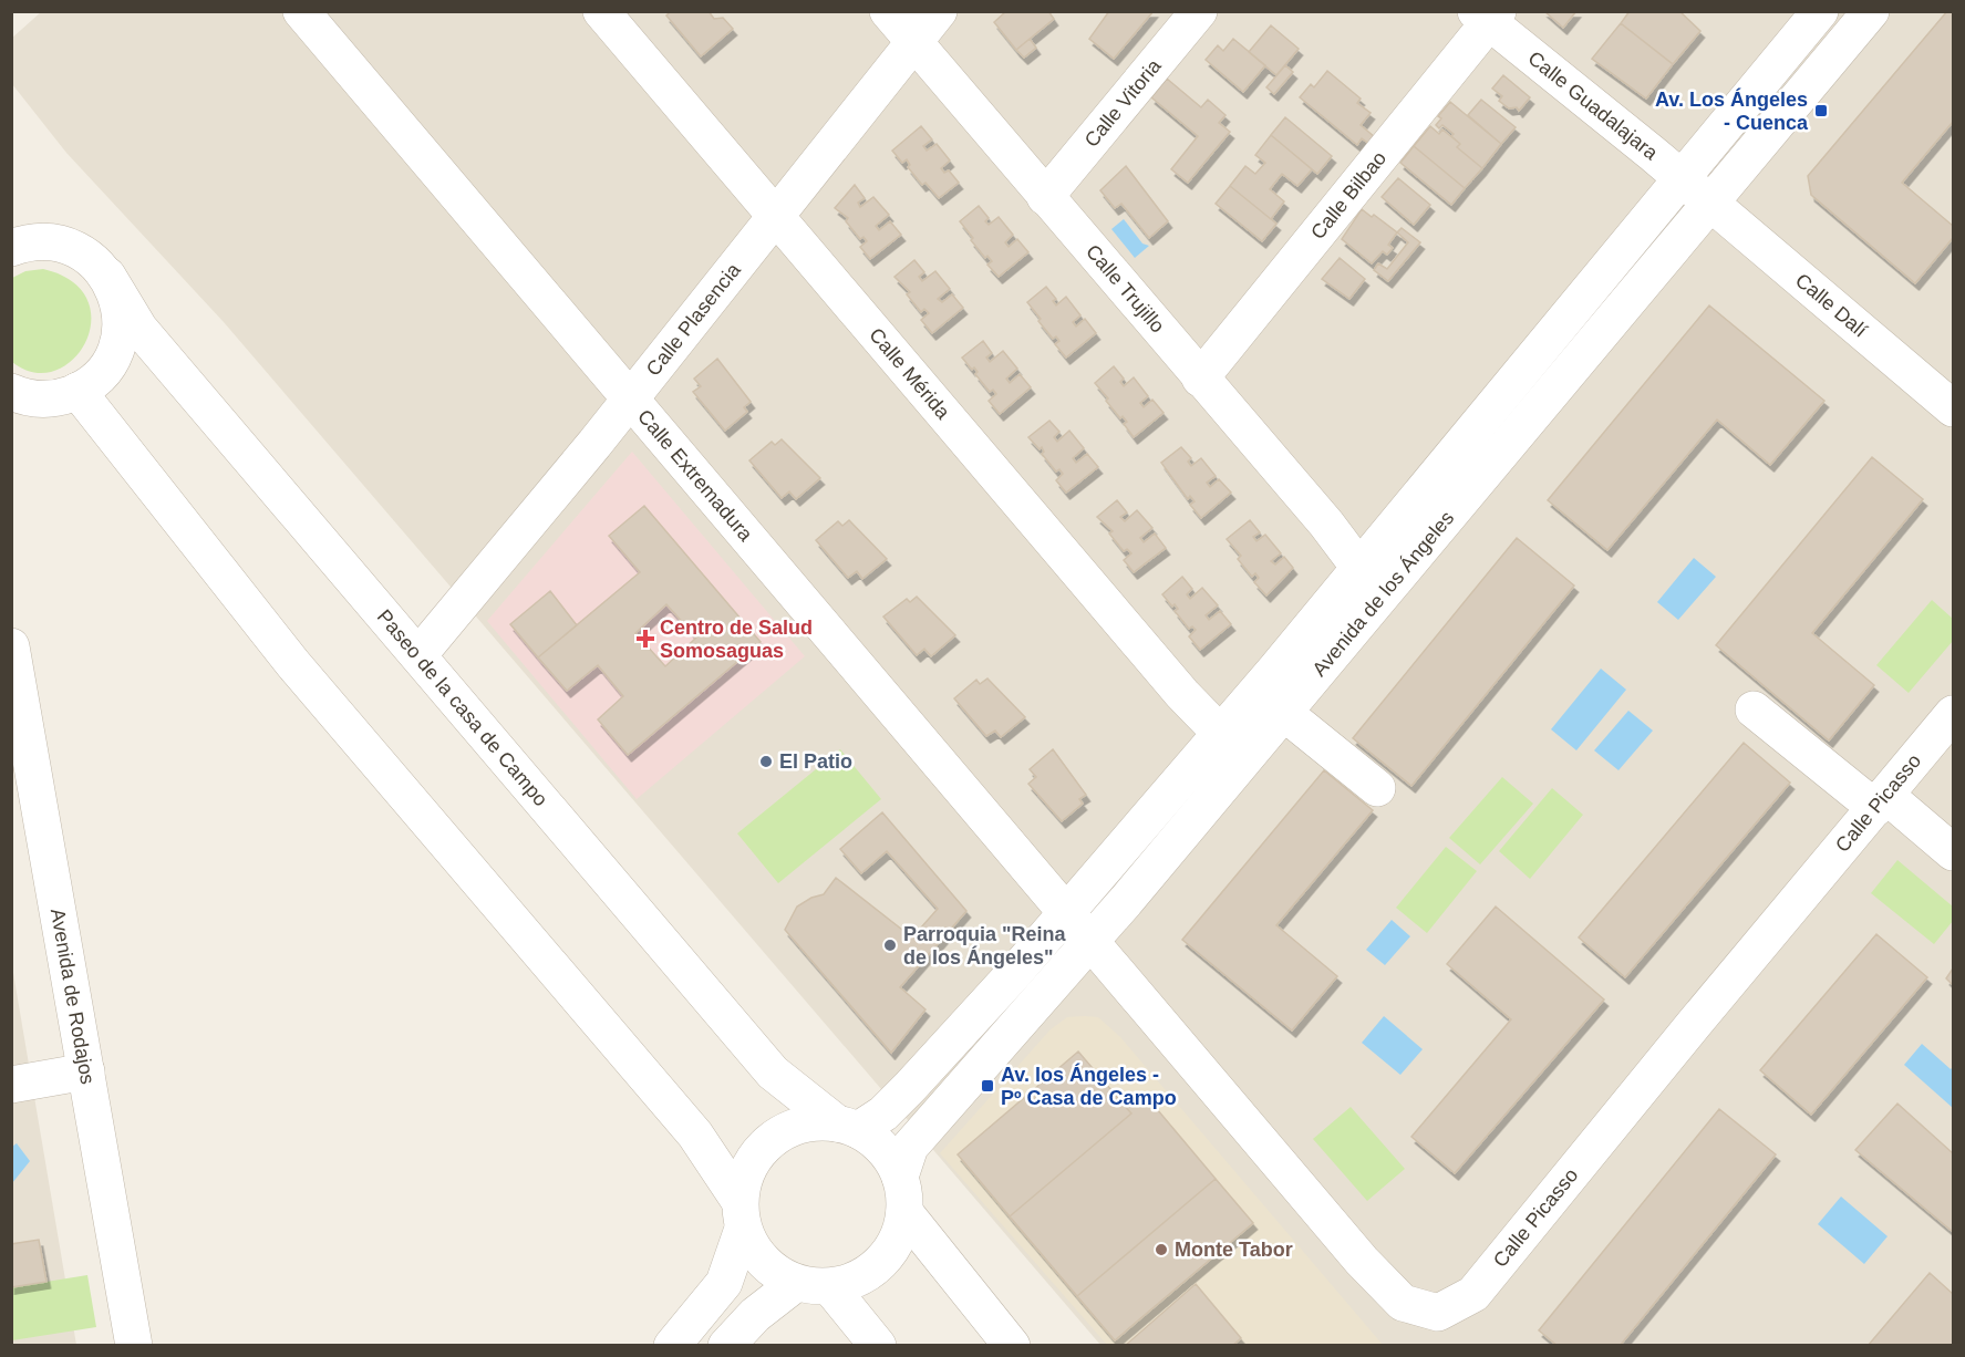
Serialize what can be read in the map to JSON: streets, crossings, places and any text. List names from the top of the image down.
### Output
{
  "streets": {
    "street": [
      "Calle Vitoria",
      "Calle Guadalajara",
      "Calle Bilbao",
      "Calle Trujillo",
      "Calle Dalí",
      "Calle Plasencia",
      "Calle Mérida",
      "Calle Extremadura",
      "Avenida de los Ángeles",
      "Paseo de la casa de Campo",
      "Calle Picasso",
      "Avenida de Rodajos"
    ]
  },
  "crossings": [
    ["Calle Vitoria", "Calle Trujillo"],
    ["Calle Guadalajara", "Calle Bilbao"],
    ["Calle Guadalajara", "Calle Dalí"],
    ["Calle Guadalajara", "Avenida de los Ángeles"],
    ["Calle Bilbao", "Calle Trujillo"],
    ["Calle Trujillo", "Calle Plasencia"],
    ["Calle Trujillo", "Avenida de los Ángeles"],
    ["Calle Dalí", "Avenida de los Ángeles"],
    ["Calle Plasencia", "Calle Mérida"],
    ["Calle Plasencia", "Calle Extremadura"],
    ["Calle Plasencia", "Paseo de la casa de Campo"],
    ["Calle Mérida", "Avenida de los Ángeles"],
    ["Calle Extremadura", "Avenida de los Ángeles"],
    ["Calle Extremadura", "Calle Picasso"],
    ["Avenida de los Ángeles", "Paseo de la casa de Campo"],
    ["Avenida de los Ángeles", "Calle Picasso"]
  ],
  "places": {
    "transit": ["Av. Los Ángeles - Cuenca", "Av. los Ángeles - Pº Casa de Campo"],
    "health": ["Centro de Salud Somosaguas"],
    "other": ["El Patio", "Parroquia \"Reina de los Ángeles\"", "Monte Tabor"]
  }
}
